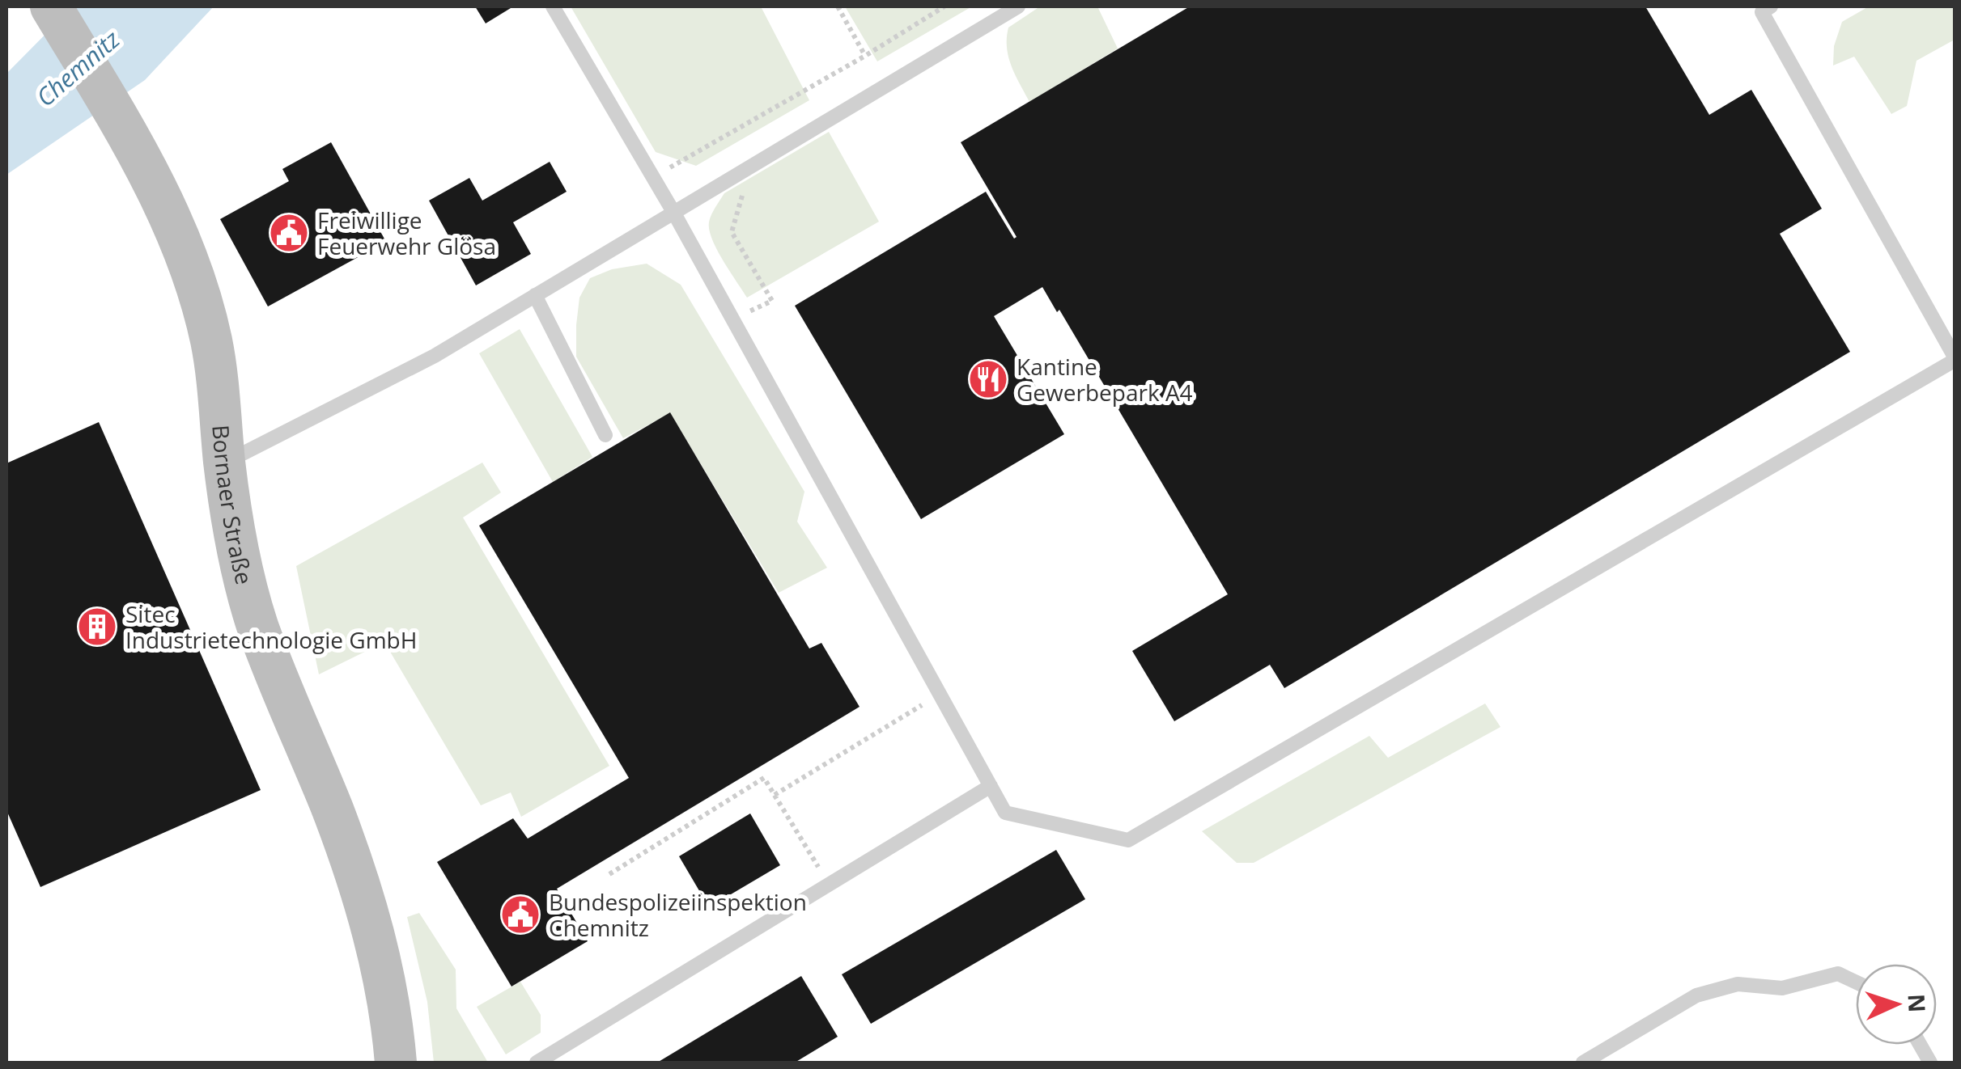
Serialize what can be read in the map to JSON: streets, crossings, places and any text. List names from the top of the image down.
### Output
{
  "streets": {
    "main road": ["Bornaer Straße"]
  },
  "water": ["Chemnitz"],
  "places": {
    "public building": ["Freiwillige Feuerwehr Glösa", "Bundespolizeiinspektion Chemnitz"],
    "restaurant": ["Kantine Gewerbepark A4"],
    "building": ["Sitec Industrietechnologie GmbH"]
  },
  "north": "right"
}
